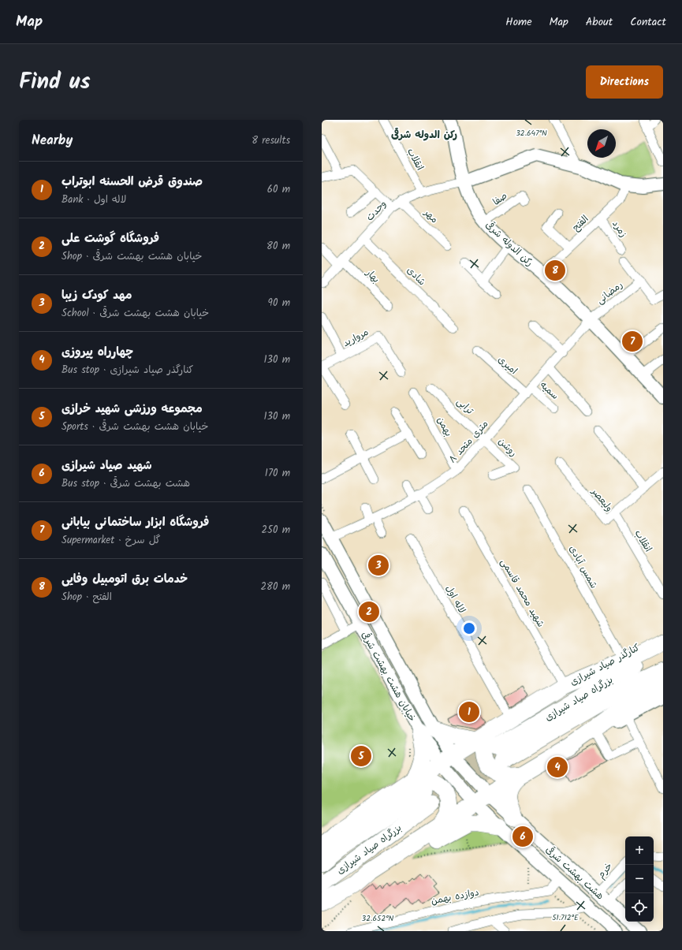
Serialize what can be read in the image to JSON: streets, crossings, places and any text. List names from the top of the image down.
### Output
{
  "streets": {
    "highway": ["بزرگراه صیاد شیرازی"],
    "main road": [
      "رکن الدوله شرقی",
      "کنارگذر صیاد شیرازی",
      "خیابان هشت بهشت شرقی",
      "هشت بهشت شرقی"
    ],
    "street": [
      "انقلاب",
      "صفا",
      "وحدت",
      "مهر",
      "الفتح",
      "زمرد",
      "بهار",
      "شادی",
      "رمضانی",
      "مروارید",
      "امیری",
      "سمیه",
      "ترابی",
      "بهمن",
      "۸ متری متحد",
      "روشن",
      "ولیعصر",
      "شمس آبادی",
      "شهید محمد قاسمی",
      "لاله اول",
      "خرم",
      "دوازده بهمن"
    ]
  },
  "crossings": [
    ["انقلاب", "وحدت"],
    ["انقلاب", "ولیعصر"],
    ["صفا", "رکن الدوله شرقی"],
    ["وحدت", "مهر"],
    ["وحدت", "رکن الدوله شرقی"],
    ["وحدت", "بهار"],
    ["وحدت", "شادی"],
    ["الفتح", "زمرد"],
    ["الفتح", "رکن الدوله شرقی"],
    ["رکن الدوله شرقی", "رمضانی"],
    ["رکن الدوله شرقی", "۸ متری متحد"],
    ["رمضانی", "۸ متری متحد"],
    ["امیری", "۸ متری متحد"],
    ["سمیه", "۸ متری متحد"],
    ["ترابی", "۸ متری متحد"],
    ["ترابی", "روشن"],
    ["بهمن", "۸ متری متحد"],
    ["۸ متری متحد", "روشن"],
    ["۸ متری متحد", "خیابان هشت بهشت شرقی"],
    ["شمس آبادی", "کنارگذر صیاد شیرازی"],
    ["شهید محمد قاسمی", "کنارگذر صیاد شیرازی"],
    ["خیابان هشت بهشت شرقی", "هشت بهشت شرقی"],
    ["خرم", "هشت بهشت شرقی"],
    ["هشت بهشت شرقی", "دوازده بهمن"]
  ],
  "districts": ["رکن الدوله شرقی"],
  "north": "bottom left",
  "page": {
    "header": "Map",
    "nav": [
      "Home",
      "Map",
      "About",
      "Contact"
    ],
    "title": "Find us",
    "buttons": "Directions",
    "heading": ["Nearby", "8 results"],
    "list": [
      {
        "mark": "1",
        "name": "صندوق قرض الحسنه ابوتراب",
        "note": "Bank · لاله اول",
        "value": "60 m"
      },
      {
        "mark": "2",
        "name": "فروشگاه گوشت علی",
        "note": "Shop · خیابان هشت بهشت شرقی",
        "value": "80 m"
      },
      {
        "mark": "3",
        "name": "مهد کودک زیبا",
        "note": "School · خیابان هشت بهشت شرقی",
        "value": "90 m"
      },
      {
        "mark": "4",
        "name": "چهارراه پیروزی",
        "note": "Bus stop · کنارگذر صیاد شیرازی",
        "value": "130 m"
      },
      {
        "mark": "5",
        "name": "مجموعه ورزشی شهید خرازی",
        "note": "Sports · خیابان هشت بهشت شرقی",
        "value": "130 m"
      },
      {
        "mark": "6",
        "name": "شهید صیاد شیرازی",
        "note": "Bus stop · هشت بهشت شرقی",
        "value": "170 m"
      },
      {
        "mark": "7",
        "name": "فروشگاه ابزار ساختمانی بیابانی",
        "note": "Supermarket · گل سرخ",
        "value": "250 m"
      },
      {
        "mark": "8",
        "name": "خدمات برق اتومبیل وفایی",
        "note": "Shop · الفتح",
        "value": "280 m"
      }
    ],
    "pins": [
      "8",
      "7",
      "3",
      "2",
      "1",
      "5",
      "4",
      "6"
    ],
    "map_buttons": ["+", "−"]
  },
  "coordinates": ["32.647°N", "51.712°E", "32.652°N"]
}
